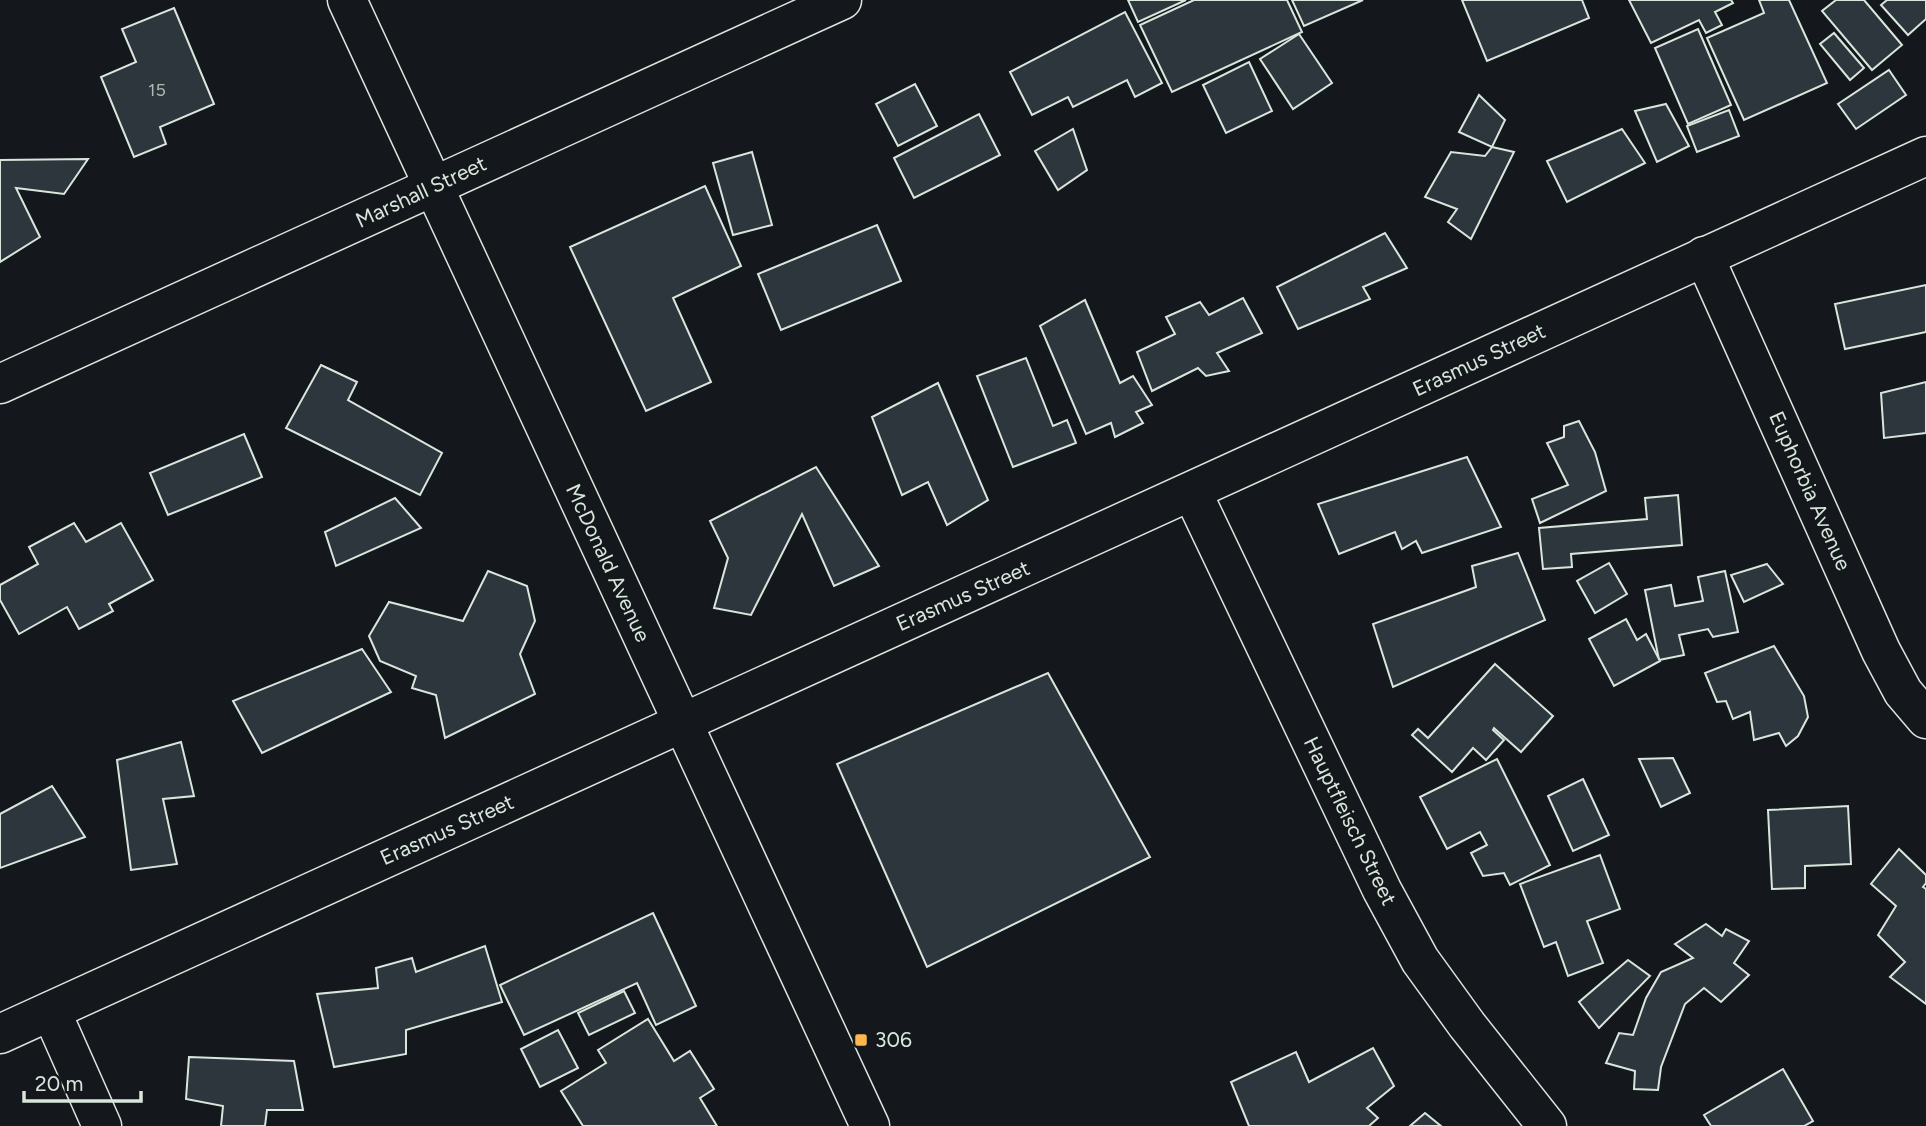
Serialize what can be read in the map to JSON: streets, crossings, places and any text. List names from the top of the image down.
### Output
{
  "streets": {
    "street": [
      "Marshall Street",
      "Erasmus Street",
      "Euphorbia Avenue",
      "McDonald Avenue",
      "Hauptfleisch Street"
    ]
  },
  "crossings": [
    ["Marshall Street", "McDonald Avenue"],
    ["Erasmus Street", "Euphorbia Avenue"],
    ["Erasmus Street", "McDonald Avenue"],
    ["Erasmus Street", "Hauptfleisch Street"]
  ],
  "places": {
    "transit": ["306"]
  },
  "house_numbers": ["15"],
  "scale_bar": "20 m"
}
